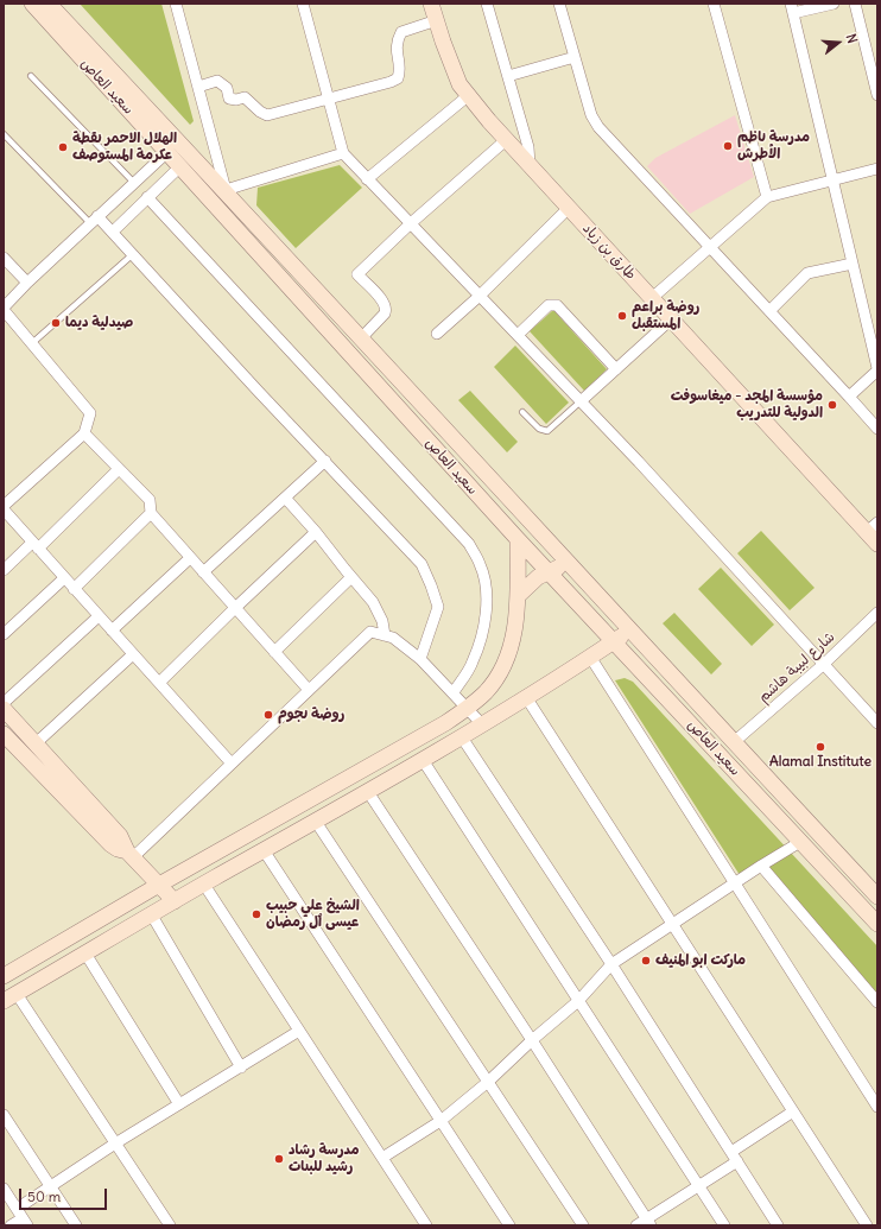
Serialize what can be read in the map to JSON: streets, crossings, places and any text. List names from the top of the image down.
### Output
{
  "streets": {
    "main road": ["سعيد العاص", "طارق بن زياد"],
    "street": ["شارع لبيبة هاشم"]
  },
  "places": [
    "مدرسة ناظم الأطرش",
    "الهلال الاحمر نقطة عكرمة المستوصف",
    "روضة براعم المستقبل",
    "صيدلية ديما",
    "مؤسسة المجد - ميغاسوفت الدولية للتدريب",
    "روضة نجوم",
    "Alamal Institute",
    "الشيخ علي حبيب عيسى ٱل رمضان",
    "ماركت ابو المنيف",
    "مدرسة رشاد رشيد للبنات"
  ],
  "scale_bar": "50 m",
  "north": "right"
}
